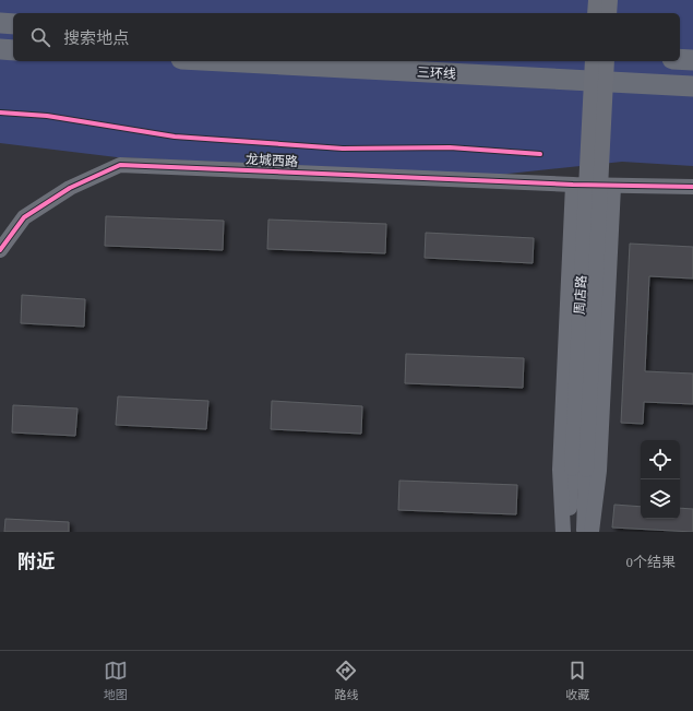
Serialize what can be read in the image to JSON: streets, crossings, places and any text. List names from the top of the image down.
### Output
{
  "streets": {
    "highway": ["三环线"],
    "street": ["龙城西路", "周店路"]
  },
  "page": {
    "search": "搜索地点",
    "heading": ["附近", "0个结果"],
    "nav": ["地图", "路线", "收藏"]
  }
}
